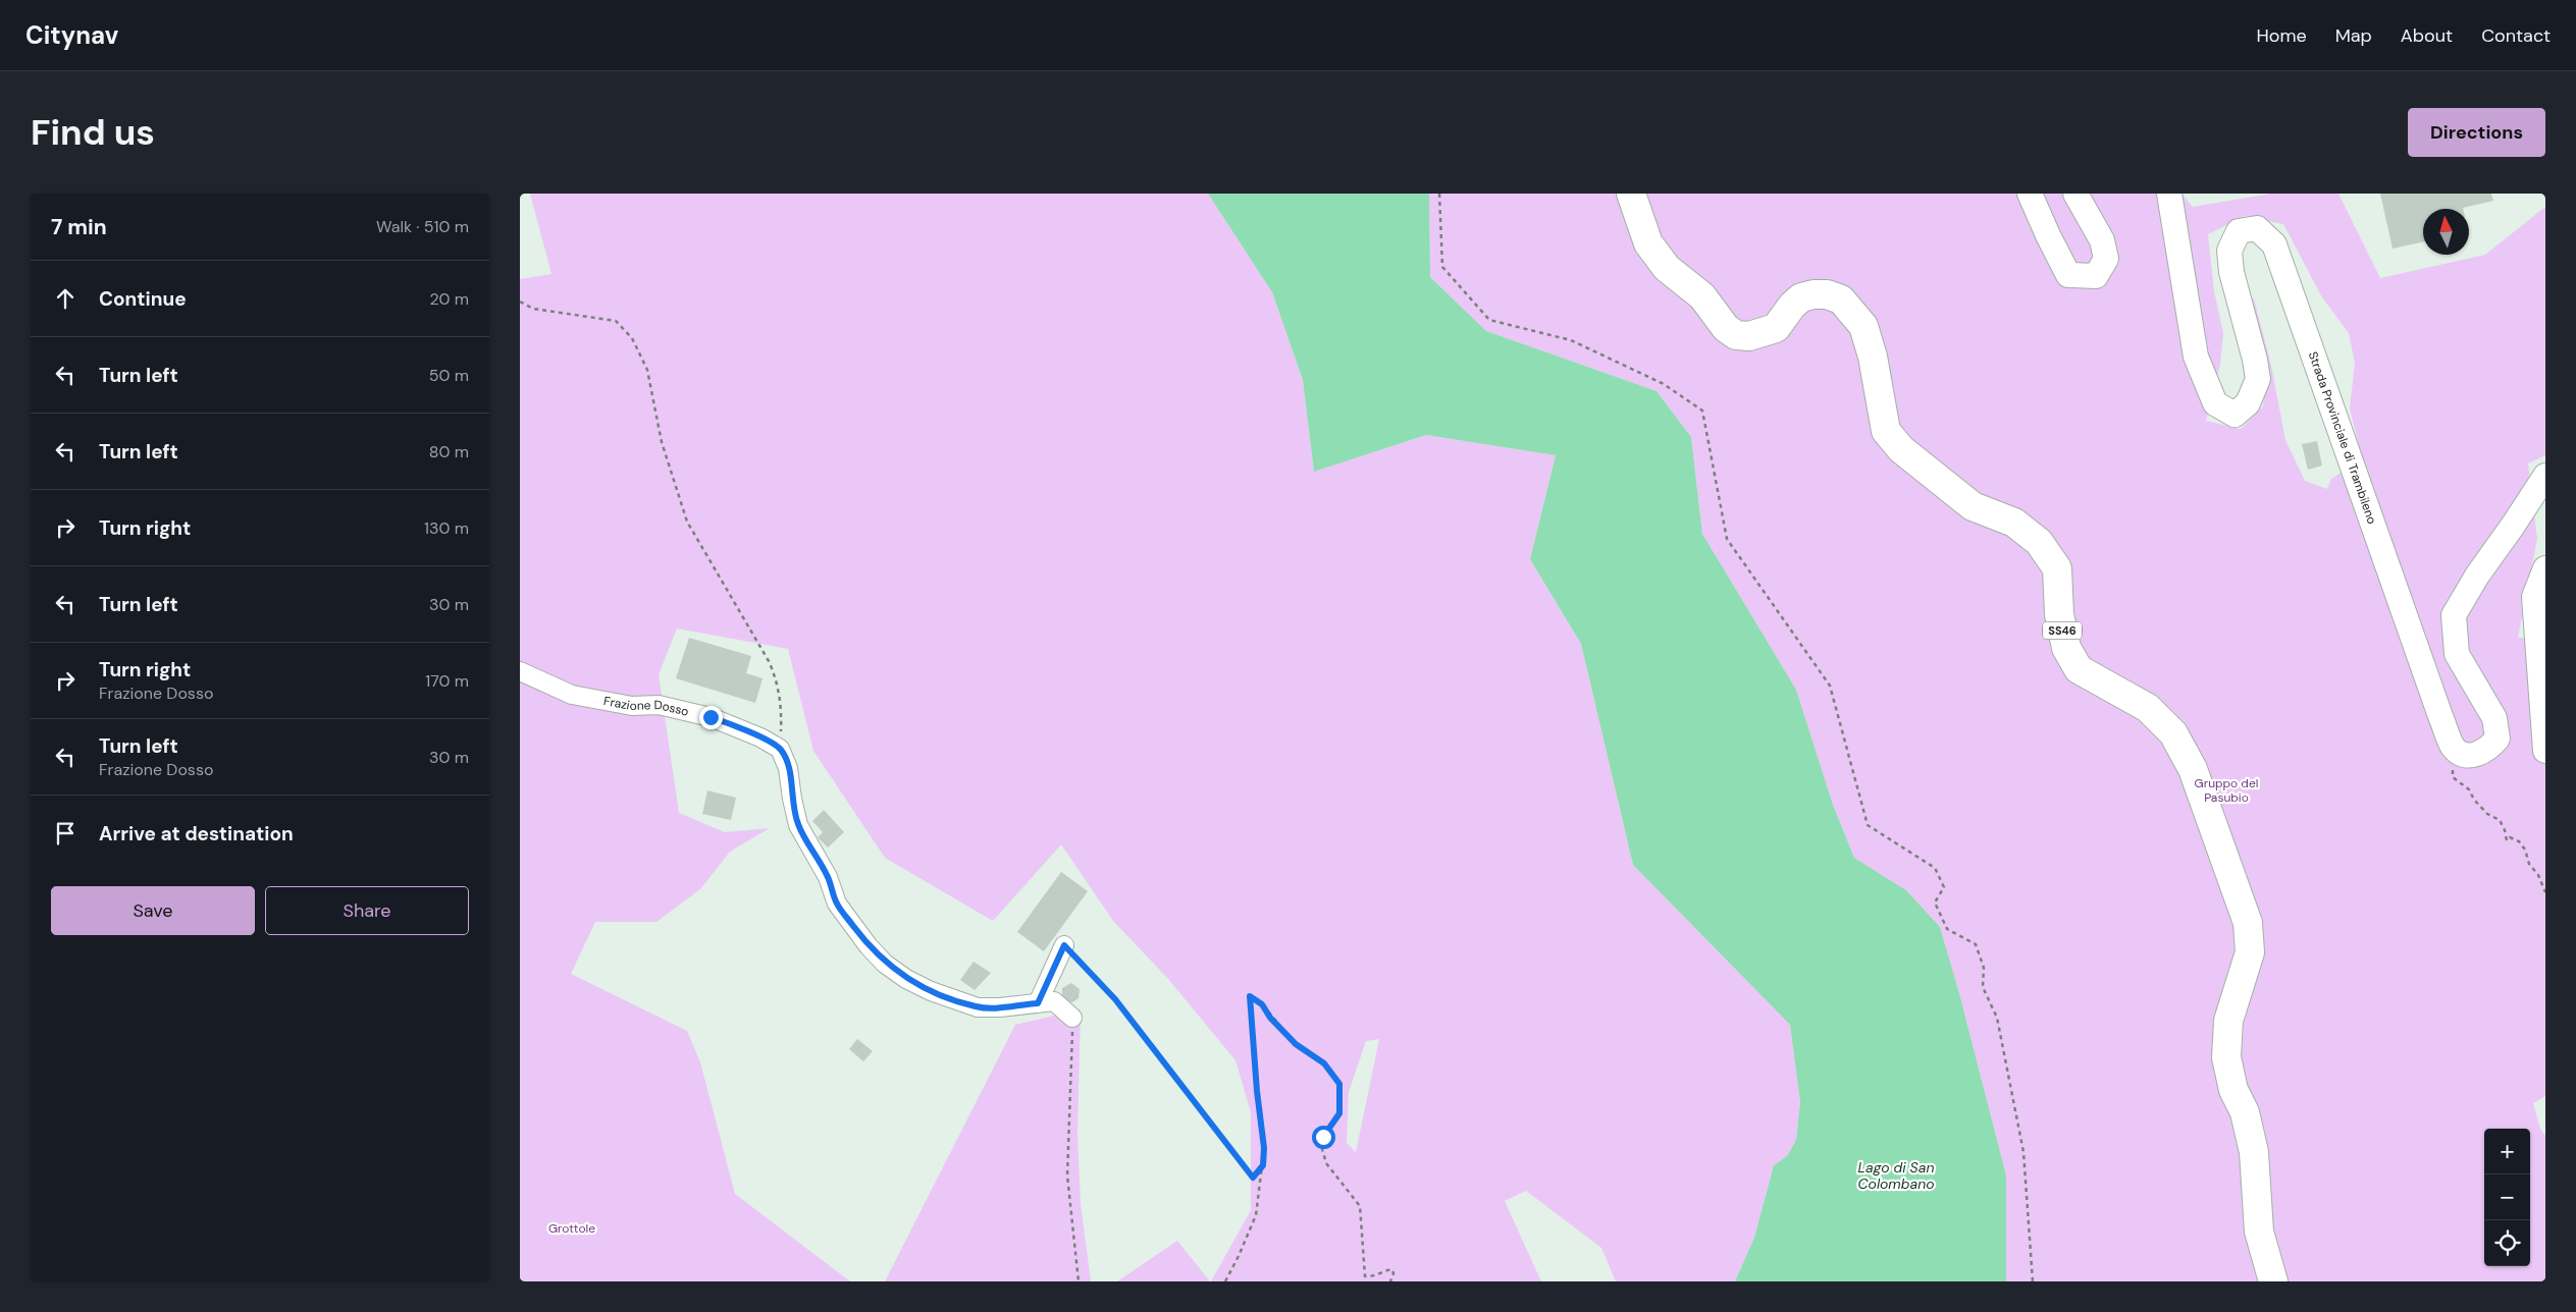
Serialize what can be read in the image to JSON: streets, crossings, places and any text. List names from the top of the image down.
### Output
{
  "streets": {
    "main road": ["SS46"],
    "street": ["Strada Provinciale di Trambileno", "Frazione Dosso"]
  },
  "water": ["Lago di San Colombano"],
  "parks": ["Gruppo del Pasubio", "Grottole"],
  "north": "top",
  "page": {
    "header": "Citynav",
    "nav": [
      "Home",
      "Map",
      "About",
      "Contact"
    ],
    "buttons": [
      "Directions",
      ["Save", "Share"]
    ],
    "title": "Find us",
    "heading": ["7 min", "Walk · 510 m"],
    "list": [
      ["Continue", "20 m"],
      ["Turn left", "50 m"],
      ["Turn left", "80 m"],
      ["Turn right", "130 m"],
      ["Turn left", "30 m"],
      ["Turn right", "Frazione Dosso", "170 m"],
      ["Turn left", "Frazione Dosso", "30 m"],
      "Arrive at destination"
    ],
    "map_buttons": ["+", "−"]
  }
}
